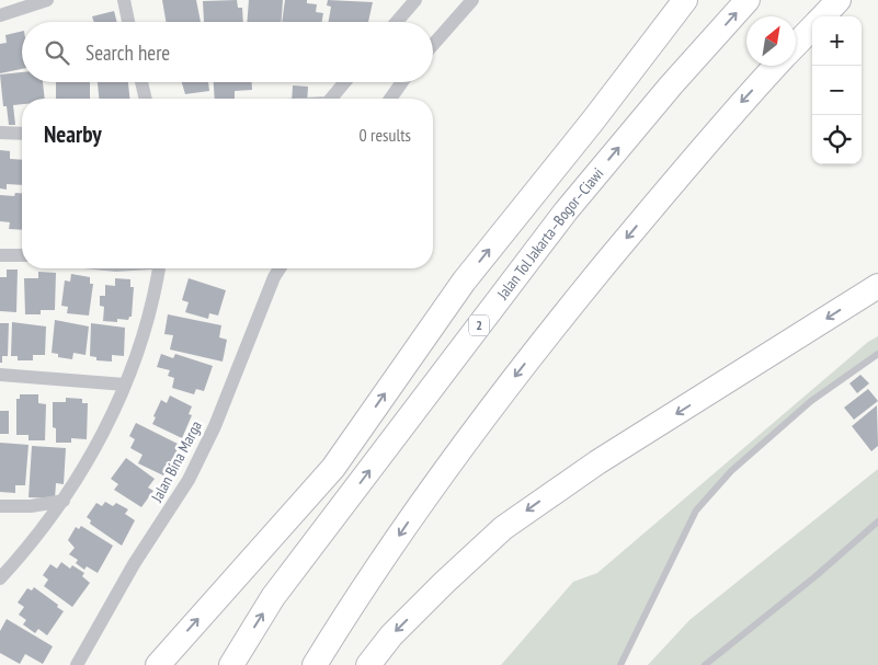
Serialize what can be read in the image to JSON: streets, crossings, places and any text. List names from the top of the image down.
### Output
{
  "streets": {
    "highway": ["Jalan Tol Jakarta–Bogor–Ciawi", "2"],
    "street": ["Jalan Bina Marga"]
  },
  "north": "top right",
  "page": {
    "map_buttons": ["+", "−"],
    "search": "Search here",
    "heading": ["Nearby", "0 results"]
  }
}
